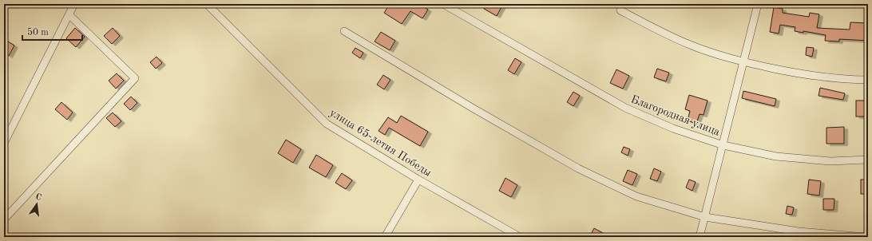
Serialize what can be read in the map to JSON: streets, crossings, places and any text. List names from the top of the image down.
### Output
{
  "streets": {
    "street": ["Благородная улица", "улица 65-летия Победы"]
  },
  "scale_bar": "50 m",
  "north": "top"
}
